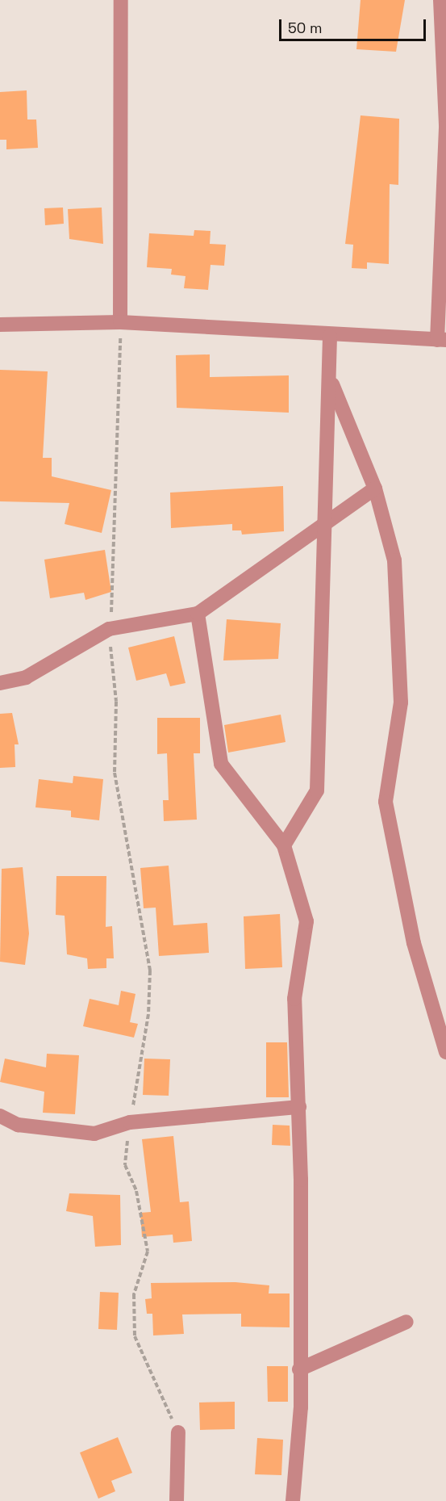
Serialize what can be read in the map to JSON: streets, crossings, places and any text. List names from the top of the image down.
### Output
{
  "scale_bar": "50 m"
}
